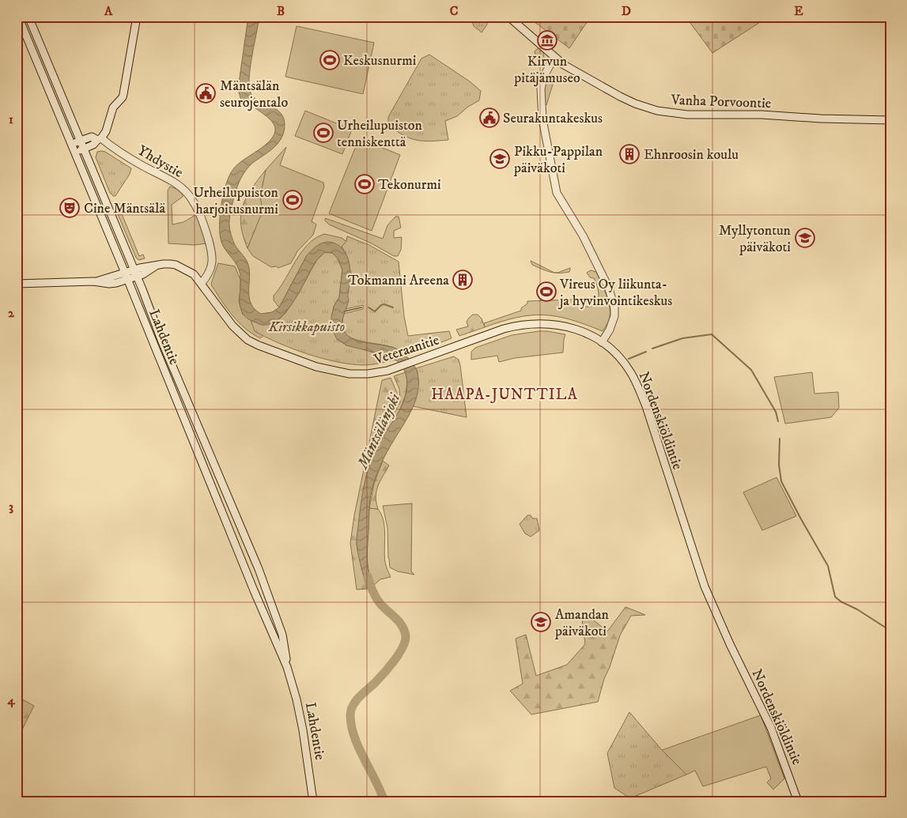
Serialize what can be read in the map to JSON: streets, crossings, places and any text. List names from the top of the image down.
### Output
{
  "streets": {
    "main road": [
      "Vanha Porvoontie",
      "Yhdystie",
      "Lahdentie",
      "Veteraanitie",
      "Nordenskiöldintie"
    ]
  },
  "crossings": [
    ["Yhdystie", "Veteraanitie"],
    ["Lahdentie", "Veteraanitie"],
    ["Veteraanitie", "Nordenskiöldintie"]
  ],
  "districts": ["HAAPA-JUNTTILA"],
  "water": ["Mäntsälänjoki"],
  "parks": ["Kirsikkapuisto"],
  "places": {
    "museum": ["Kirvun pitäjämuseo"],
    "sports": [
      "Keskusnurmi",
      "Urheilupuiston tenniskenttä",
      "Tekonurmi",
      "Urheilupuiston harjoitusnurmi",
      "Vireus Oy liikunta- ja hyvinvointikeskus"
    ],
    "public building": ["Mäntsälän seurojentalo", "Seurakuntakeskus"],
    "building": ["Ehnroosin koulu", "Tokmanni Areena"],
    "school or university": ["Pikku-Pappilan päiväkoti", "Myllytontun päiväkoti", "Amandan päiväkoti"],
    "theatre": ["Cine Mäntsälä"]
  },
  "grid": {
    "columns": [
      "A",
      "B",
      "C",
      "D",
      "E"
    ],
    "rows": [
      "1",
      "2",
      "3",
      "4"
    ]
  }
}
